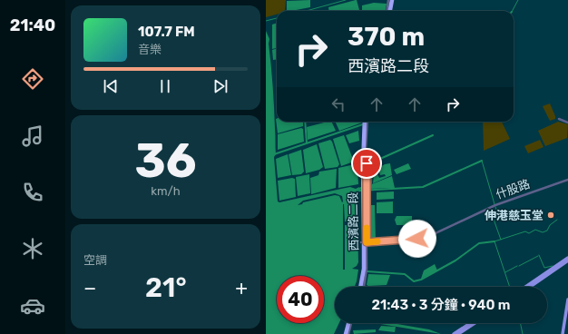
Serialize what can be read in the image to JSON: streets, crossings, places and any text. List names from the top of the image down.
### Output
{
  "streets": {
    "street": ["什股路", "西濱路二段"]
  },
  "places": ["伸港慈玉堂"],
  "page": {
    "tabs": "21:40",
    "turn": ["370 m", "西濱路二段"],
    "song": ["107.7 FM", "音樂"],
    "tile": [
      ["36", "km/h"],
      "空調"
    ],
    "heat": ["−", "21°", "+"],
    "limit": "40",
    "trip": "21:43 · 3 分鐘 · 940 m"
  }
}
